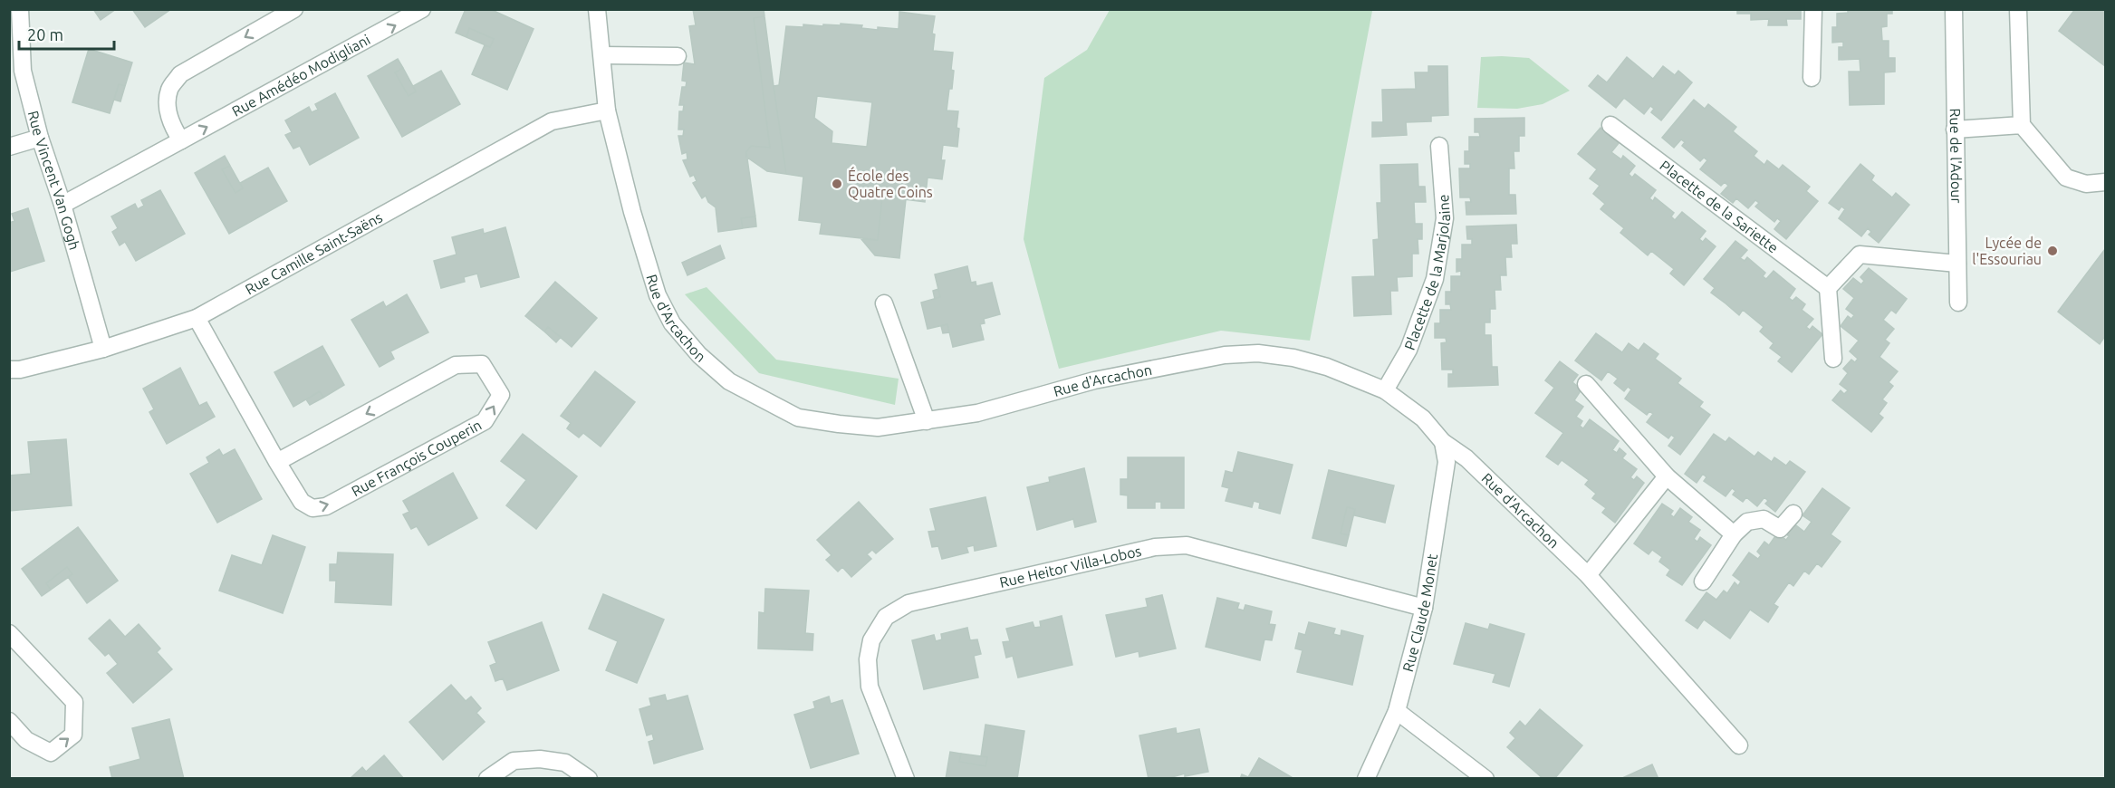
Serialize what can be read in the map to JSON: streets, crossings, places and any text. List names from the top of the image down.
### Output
{
  "streets": {
    "street": [
      "Rue Amédéo Modigliani",
      "Rue de l'Adour",
      "Rue Vincent Van Gogh",
      "Placette de la Sariette",
      "Rue Camille Saint-Saëns",
      "Placette de la Marjolaine",
      "Rue d'Arcachon",
      "Rue François Couperin",
      "Rue Heitor Villa-Lobos",
      "Rue Claude Monet"
    ]
  },
  "crossings": [
    ["Rue Amédéo Modigliani", "Rue Vincent Van Gogh"],
    ["Rue Vincent Van Gogh", "Rue Camille Saint-Saëns"],
    ["Rue Camille Saint-Saëns", "Rue d'Arcachon"],
    ["Rue Camille Saint-Saëns", "Rue François Couperin"],
    ["Placette de la Marjolaine", "Rue d'Arcachon"],
    ["Rue d'Arcachon", "Rue Claude Monet"],
    ["Rue Heitor Villa-Lobos", "Rue Claude Monet"]
  ],
  "one_way": ["Rue Amédéo Modigliani"],
  "places": ["École des Quatre Coins", "Lycée de l'Essouriau"],
  "scale_bar": "20 m"
}
